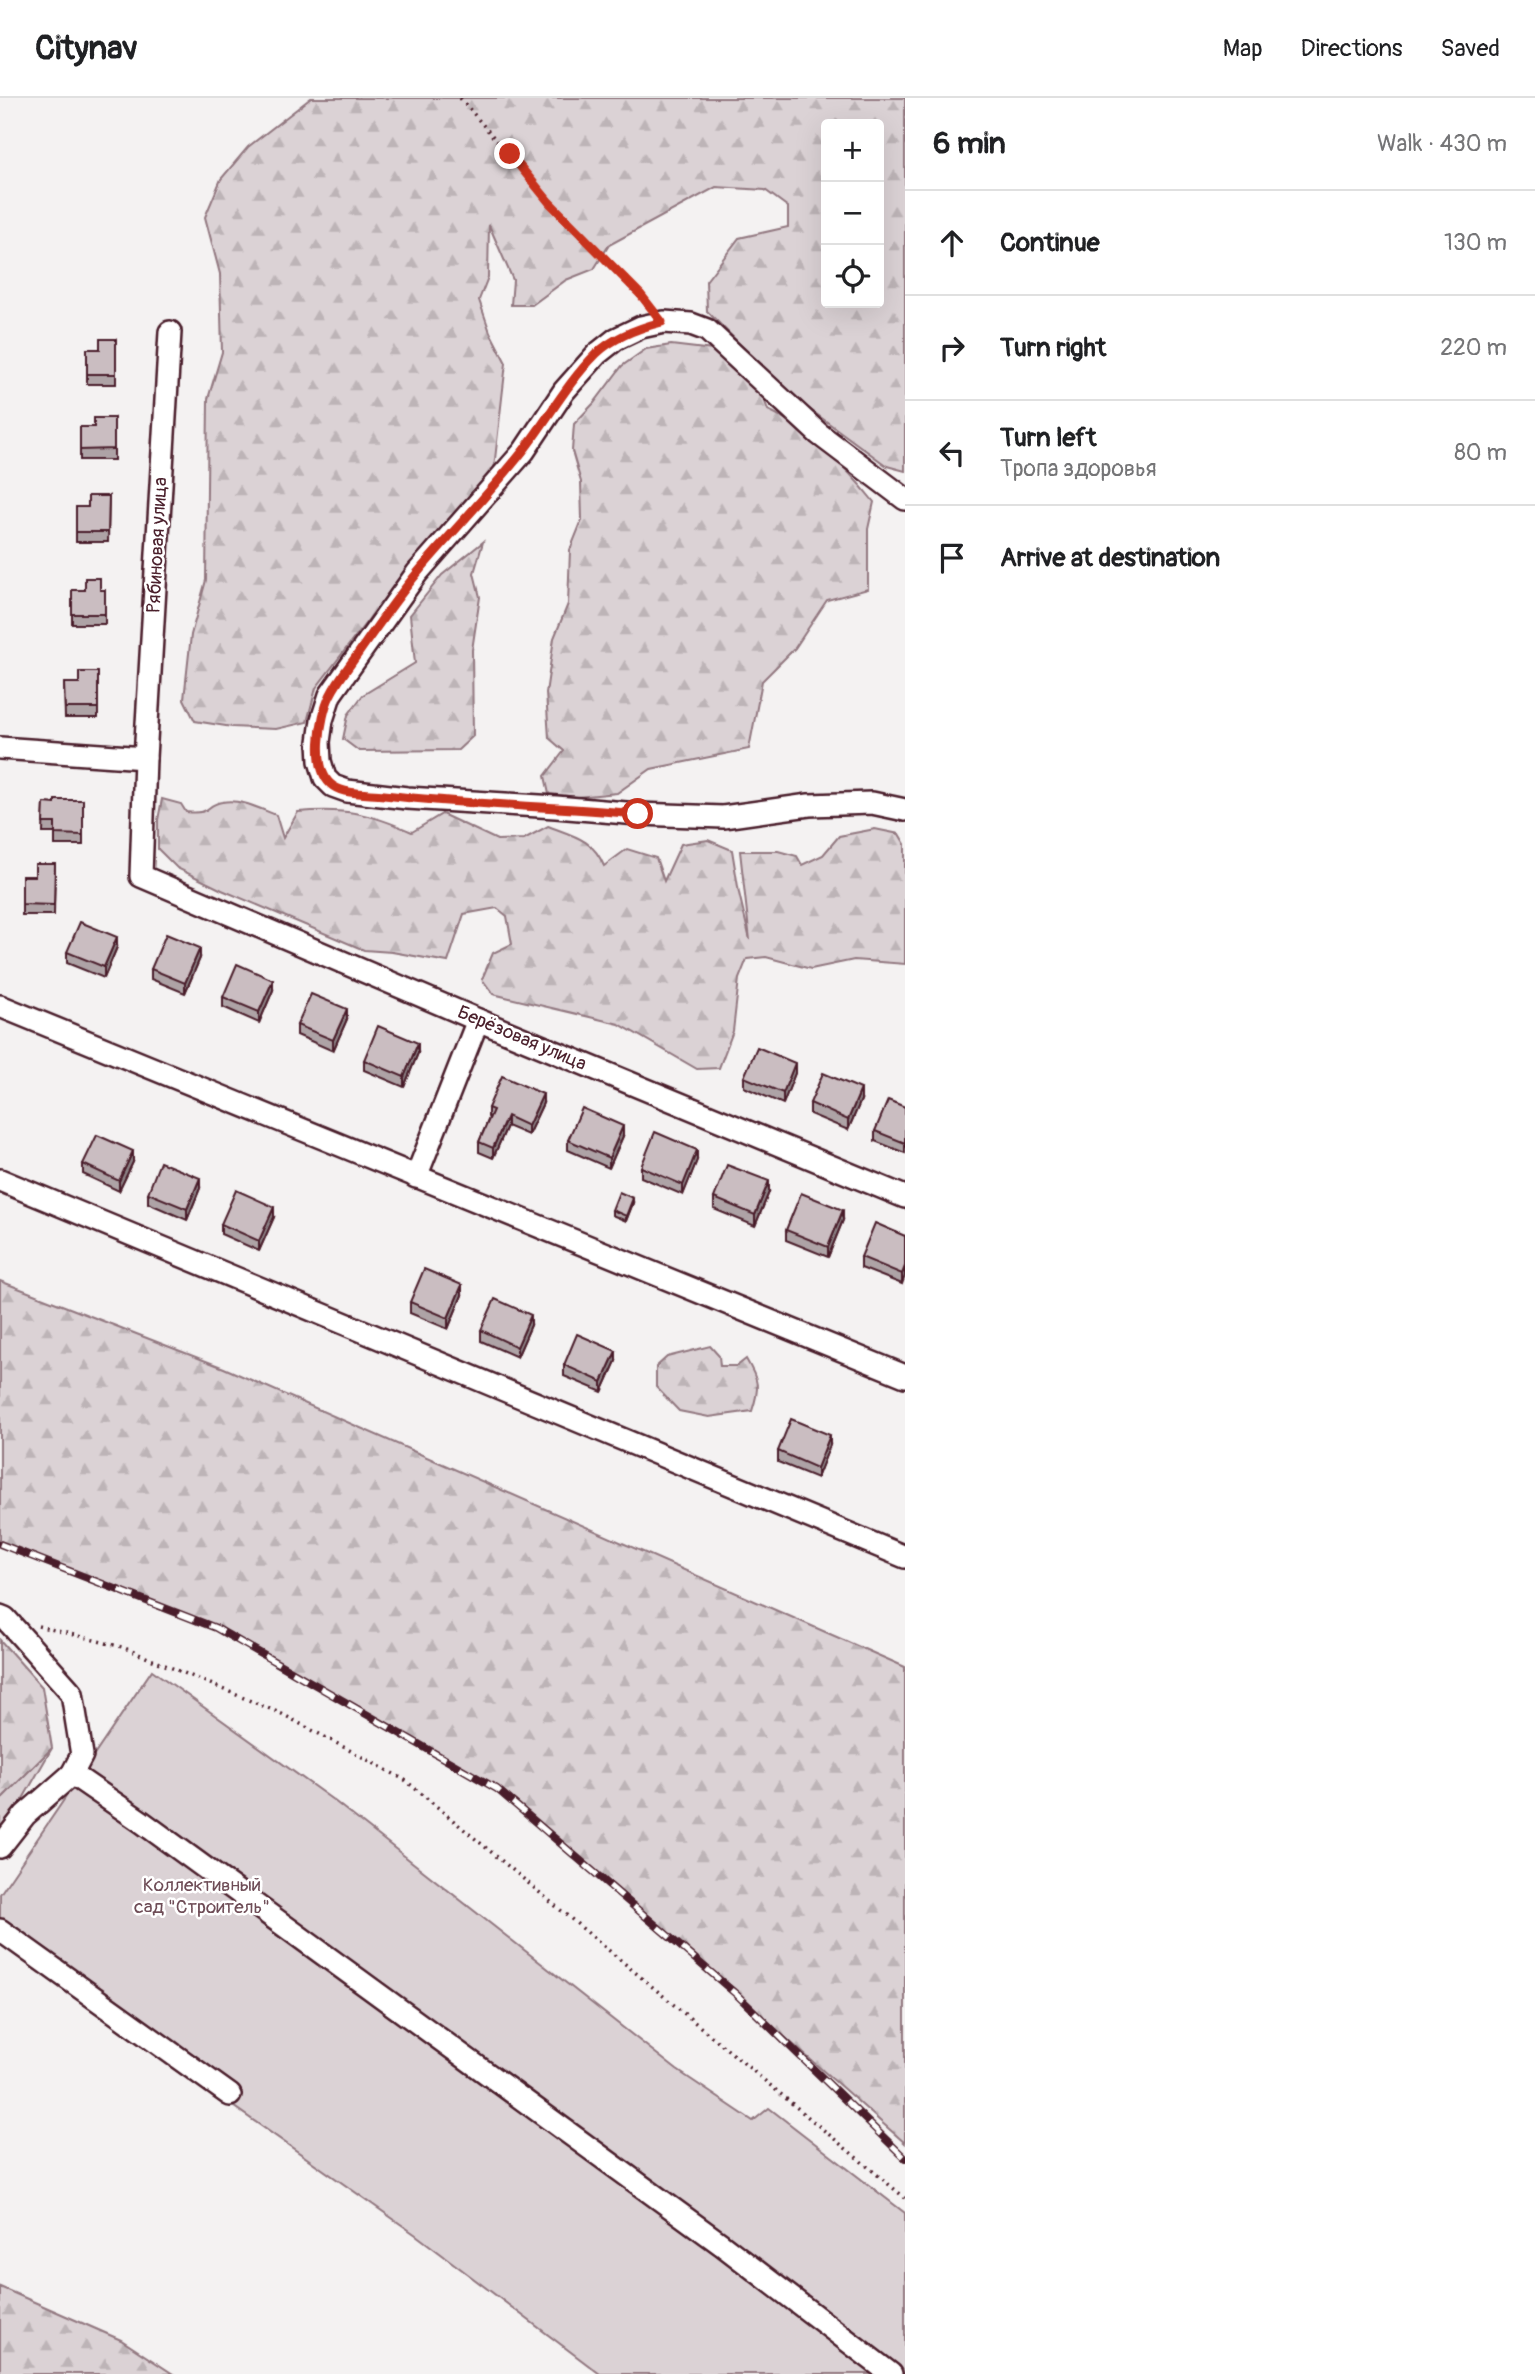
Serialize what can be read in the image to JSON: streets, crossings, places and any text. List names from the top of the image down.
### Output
{
  "streets": {
    "street": ["Рябиновая улица", "Берёзовая улица"]
  },
  "crossings": [
    ["Рябиновая улица", "Берёзовая улица"]
  ],
  "parks": ["Коллективный сад \"Строитель\""],
  "page": {
    "header": "Citynav",
    "nav": ["Map", "Directions", "Saved"],
    "heading": ["6 min", "Walk · 430 m"],
    "map_buttons": ["+", "−"],
    "list": [
      ["Continue", "130 m"],
      ["Turn right", "220 m"],
      ["Turn left", "Тропа здоровья", "80 m"],
      "Arrive at destination"
    ]
  }
}
